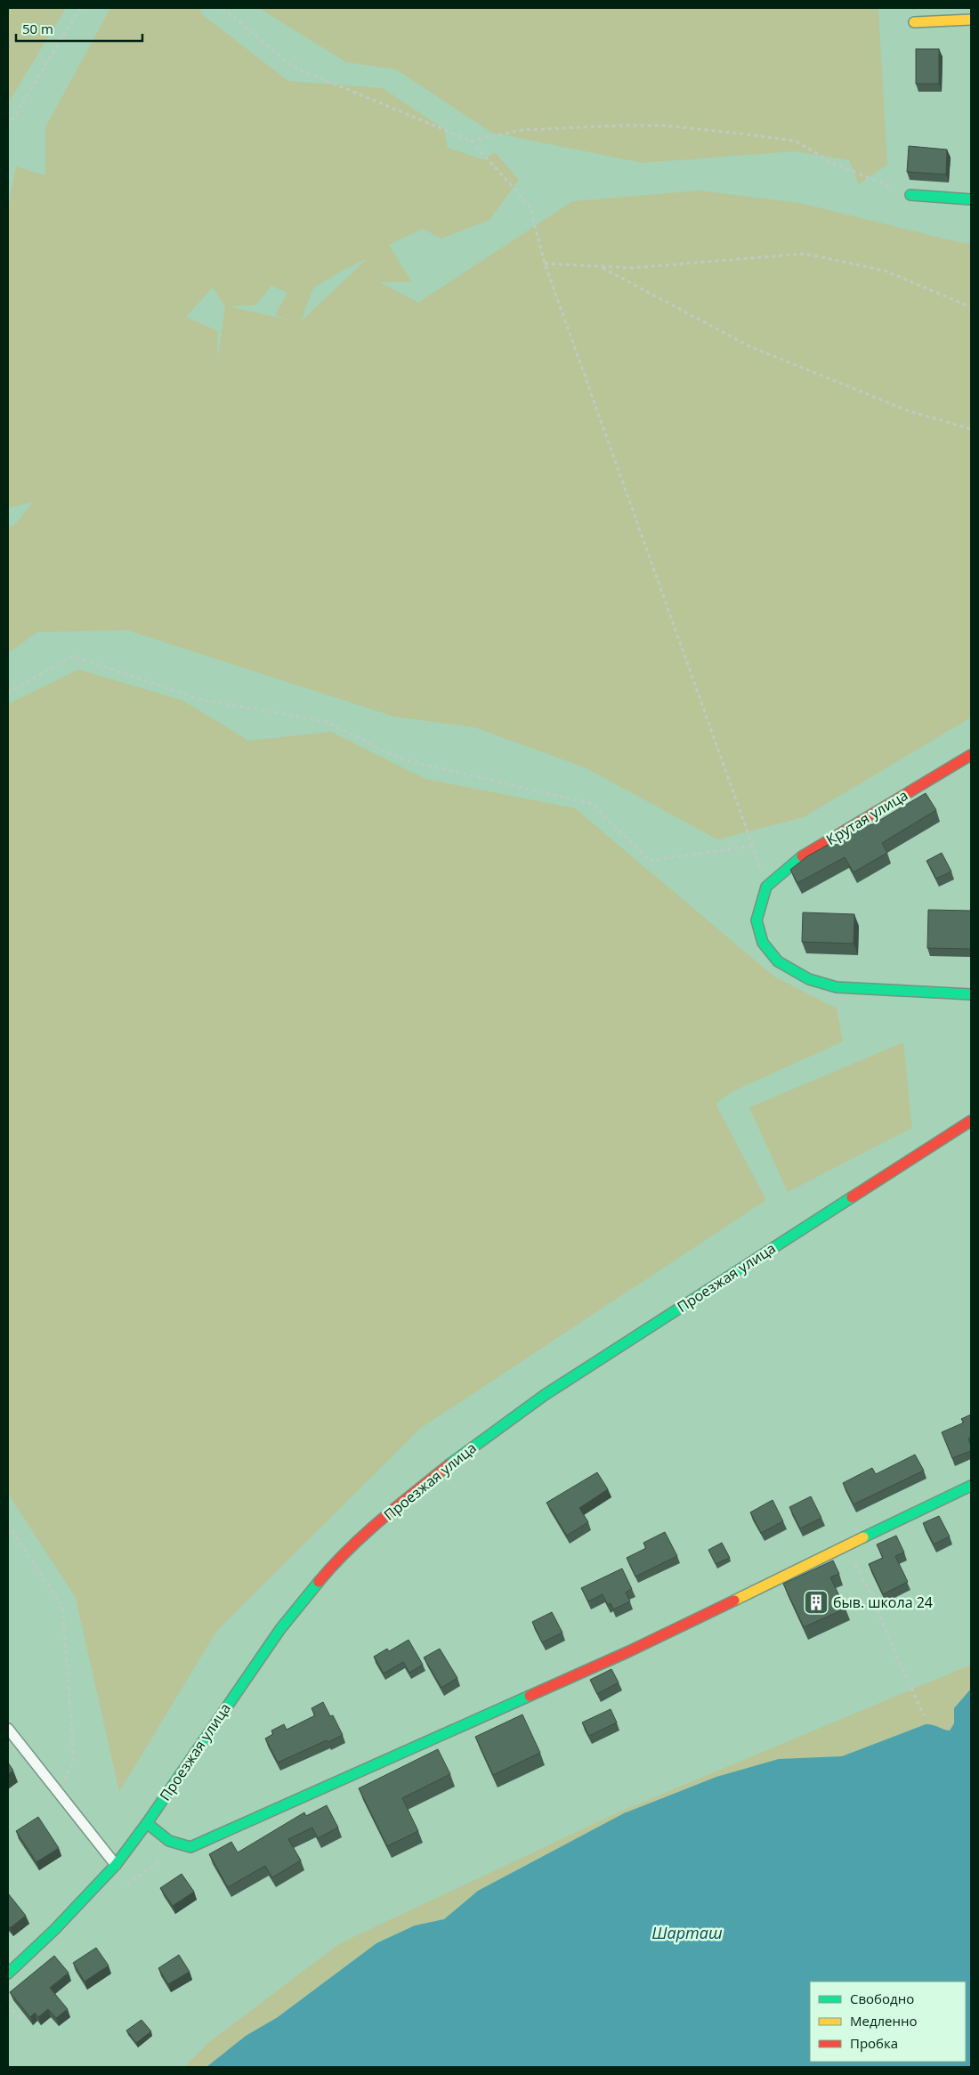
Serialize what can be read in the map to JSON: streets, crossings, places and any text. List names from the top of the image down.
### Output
{
  "streets": {
    "street": ["Крутая улица", "Проезжая улица"]
  },
  "water": ["Шарташ"],
  "places": {
    "building": ["быв. школа 24"]
  },
  "legend": ["Свободно", "Медленно", "Пробка"],
  "scale_bar": "50 m"
}
